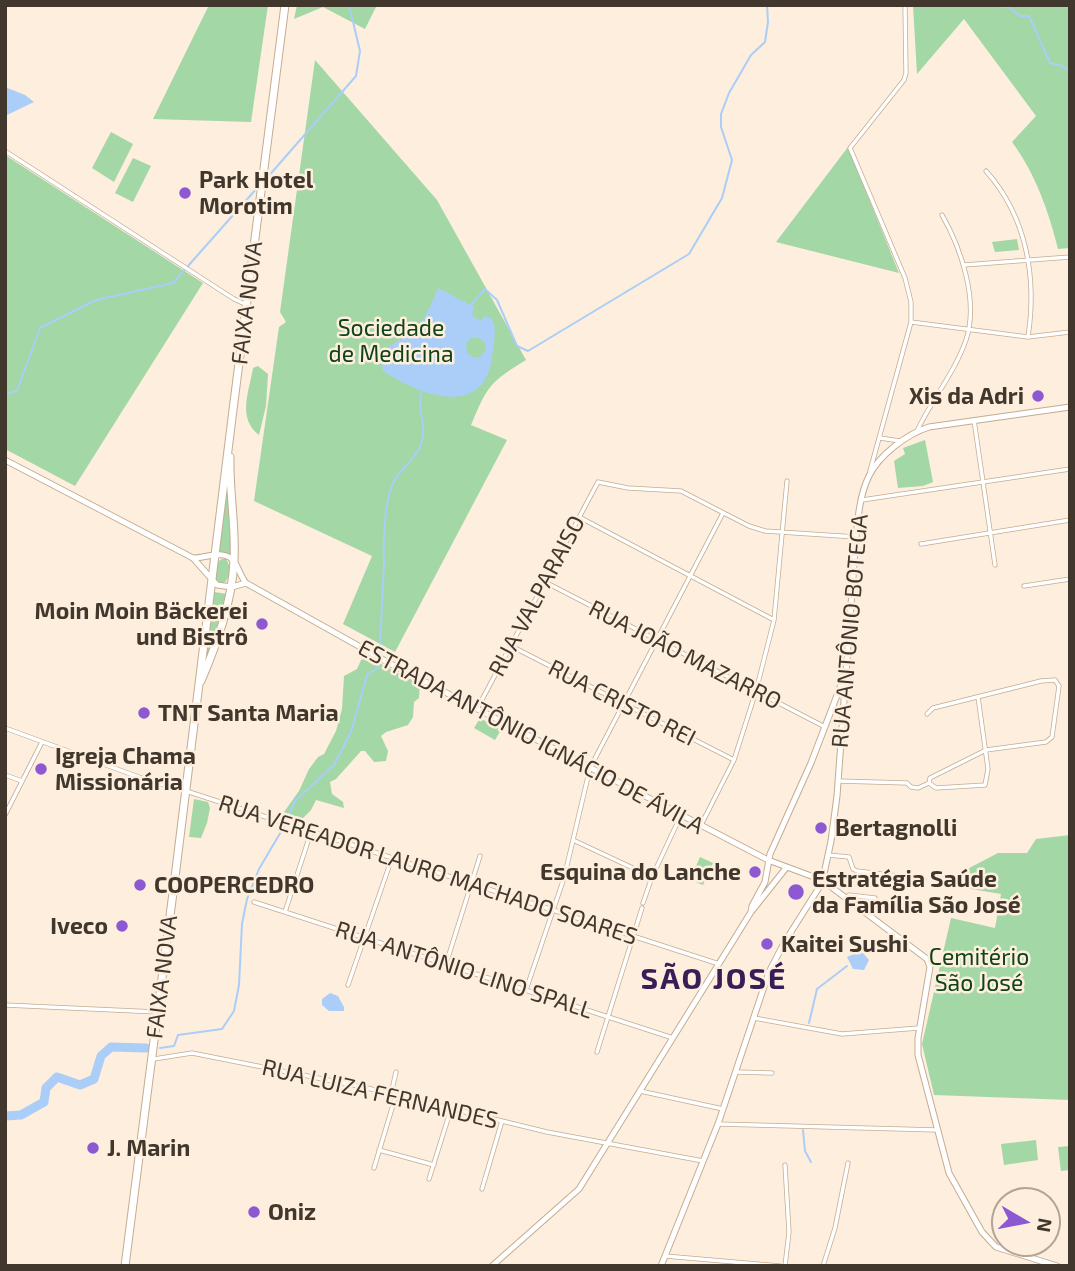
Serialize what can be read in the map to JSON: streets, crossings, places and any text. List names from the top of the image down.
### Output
{
  "streets": {
    "highway": ["FAIXA NOVA"],
    "street": [
      "RUA VALPARAISO",
      "RUA ANTÔNIO BOTEGA",
      "RUA JOÃO MAZARRO",
      "RUA CRISTO REI",
      "ESTRADA ANTÔNIO IGNÁCIO DE ÁVILA",
      "RUA VEREADOR LAURO MACHADO SOARES",
      "RUA ANTÔNIO LINO SPALL",
      "RUA LUIZA FERNANDES"
    ]
  },
  "crossings": [
    ["FAIXA NOVA", "RUA VEREADOR LAURO MACHADO SOARES"],
    ["FAIXA NOVA", "RUA LUIZA FERNANDES"],
    ["RUA VALPARAISO", "RUA JOÃO MAZARRO"],
    ["RUA VALPARAISO", "RUA CRISTO REI"],
    ["RUA VALPARAISO", "ESTRADA ANTÔNIO IGNÁCIO DE ÁVILA"],
    ["RUA ANTÔNIO BOTEGA", "ESTRADA ANTÔNIO IGNÁCIO DE ÁVILA"],
    ["RUA ANTÔNIO BOTEGA", "RUA LUIZA FERNANDES"]
  ],
  "districts": ["SÃO JOSÉ"],
  "parks": ["Sociedade de Medicina", "Cemitério São José"],
  "places": [
    "Park Hotel Morotim",
    "Xis da Adri",
    "Moin Moin Bäckerei und Bistrô",
    "TNT Santa Maria",
    "Igreja Chama Missionária",
    "Bertagnolli",
    "Esquina do Lanche",
    "COOPERCEDRO",
    "Estratégia Saúde da Família São José",
    "Iveco",
    "Kaitei Sushi",
    "J. Marin",
    "Oniz"
  ],
  "north": "right"
}
